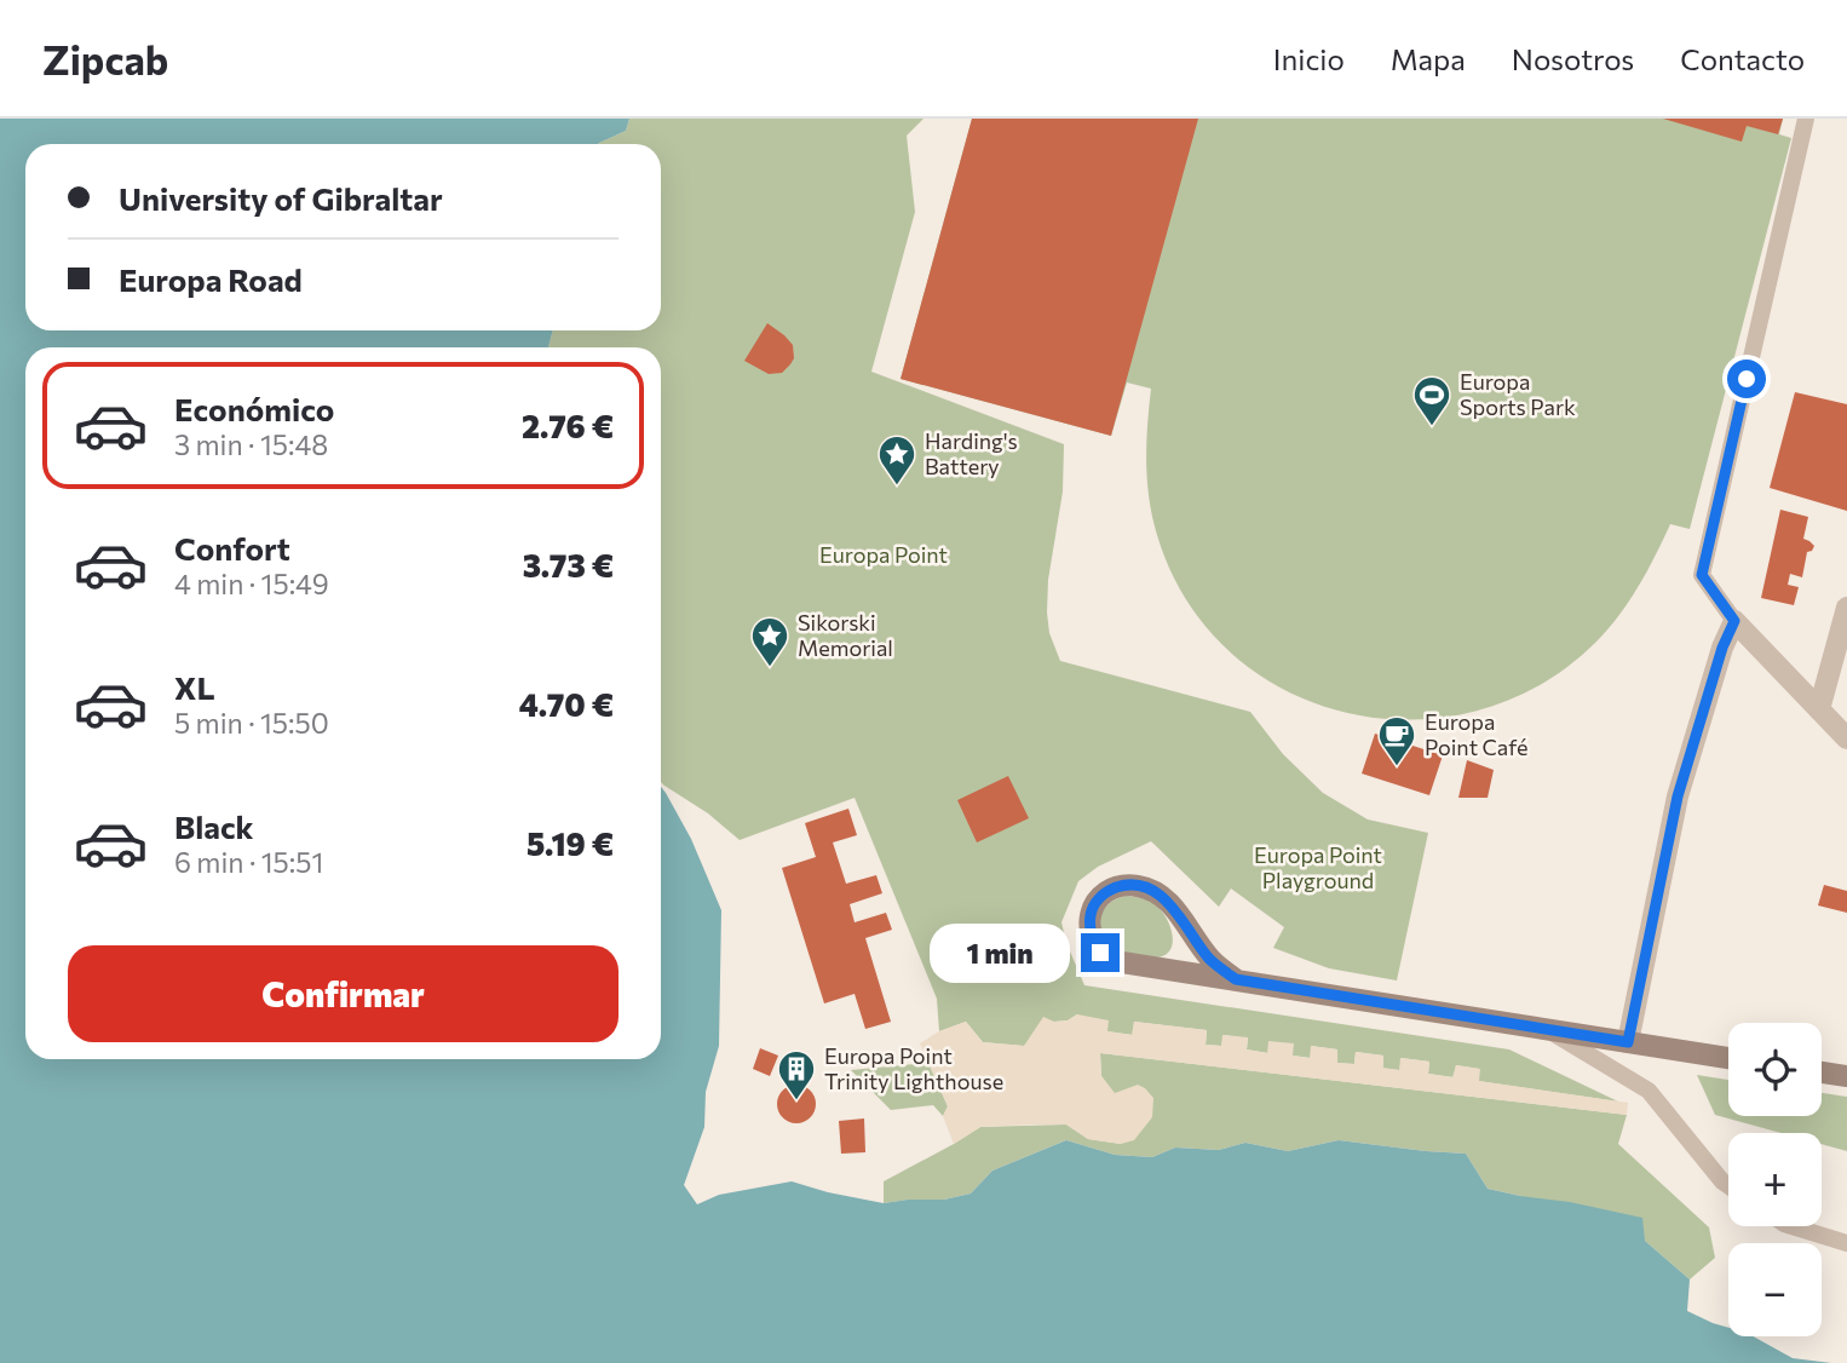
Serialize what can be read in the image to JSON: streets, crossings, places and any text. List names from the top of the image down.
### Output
{
  "parks": ["Europa Point", "Europa Point Playground"],
  "places": {
    "sports": ["Europa Sports Park"],
    "place": ["Harding's Battery", "Sikorski Memorial"],
    "cafe": ["Europa Point Café"],
    "building": ["Europa Point Trinity Lighthouse"]
  },
  "page": {
    "header": "Zipcab",
    "nav": [
      "Inicio",
      "Mapa",
      "Nosotros",
      "Contacto"
    ],
    "banner": ["University of Gibraltar", "Europa Road"],
    "list": [
      {
        "name": "Económico",
        "note": "3 min · 15:48",
        "value": "2.76 €"
      },
      {
        "name": "Confort",
        "note": "4 min · 15:49",
        "value": "3.73 €"
      },
      {
        "name": "XL",
        "note": "5 min · 15:50",
        "value": "4.70 €"
      },
      {
        "name": "Black",
        "note": "6 min · 15:51",
        "value": "5.19 €"
      }
    ],
    "bubble": "1 min",
    "buttons": "Confirmar",
    "map_buttons": ["+", "−"]
  }
}
